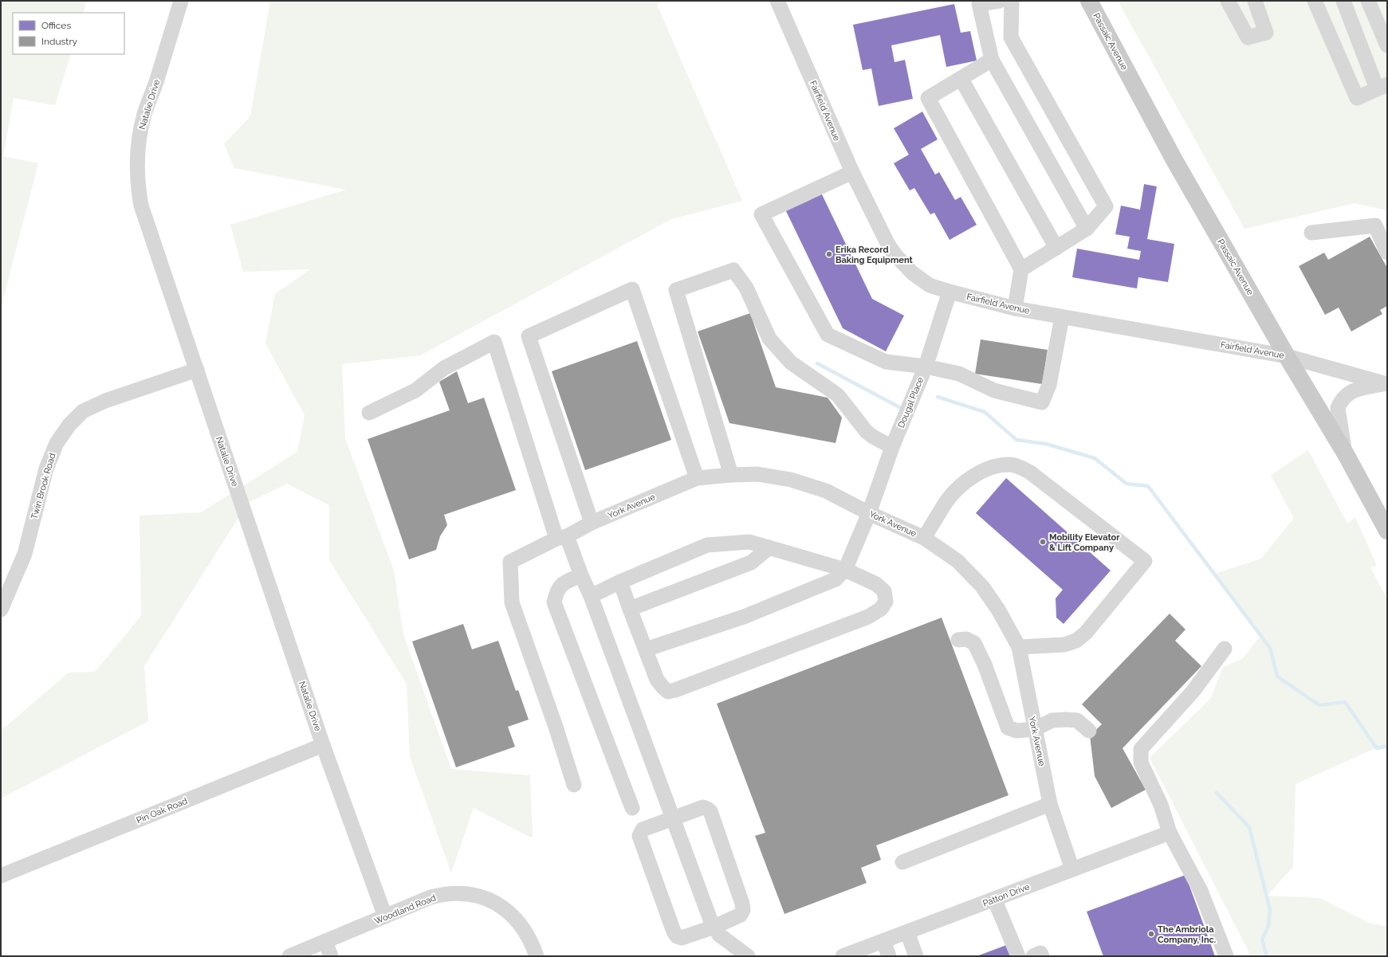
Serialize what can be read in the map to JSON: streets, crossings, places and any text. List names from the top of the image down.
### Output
{
  "streets": {
    "main road": ["Passaic Avenue"],
    "street": [
      "Natalie Drive",
      "Fairfield Avenue",
      "Dougal Place",
      "Twin Brook Road",
      "York Avenue",
      "Pin Oak Road",
      "Patton Drive",
      "Woodland Road"
    ]
  },
  "crossings": [
    ["Passaic Avenue", "Fairfield Avenue"],
    ["Natalie Drive", "Twin Brook Road"],
    ["Natalie Drive", "Pin Oak Road"],
    ["Natalie Drive", "Woodland Road"],
    ["Fairfield Avenue", "Dougal Place"],
    ["Dougal Place", "York Avenue"],
    ["York Avenue", "Patton Drive"]
  ],
  "places": ["Erika Record Baking Equipment", "Mobility Elevator & Lift Company", "The Ambriola Company, Inc."],
  "legend": ["Offices", "Industry"]
}
